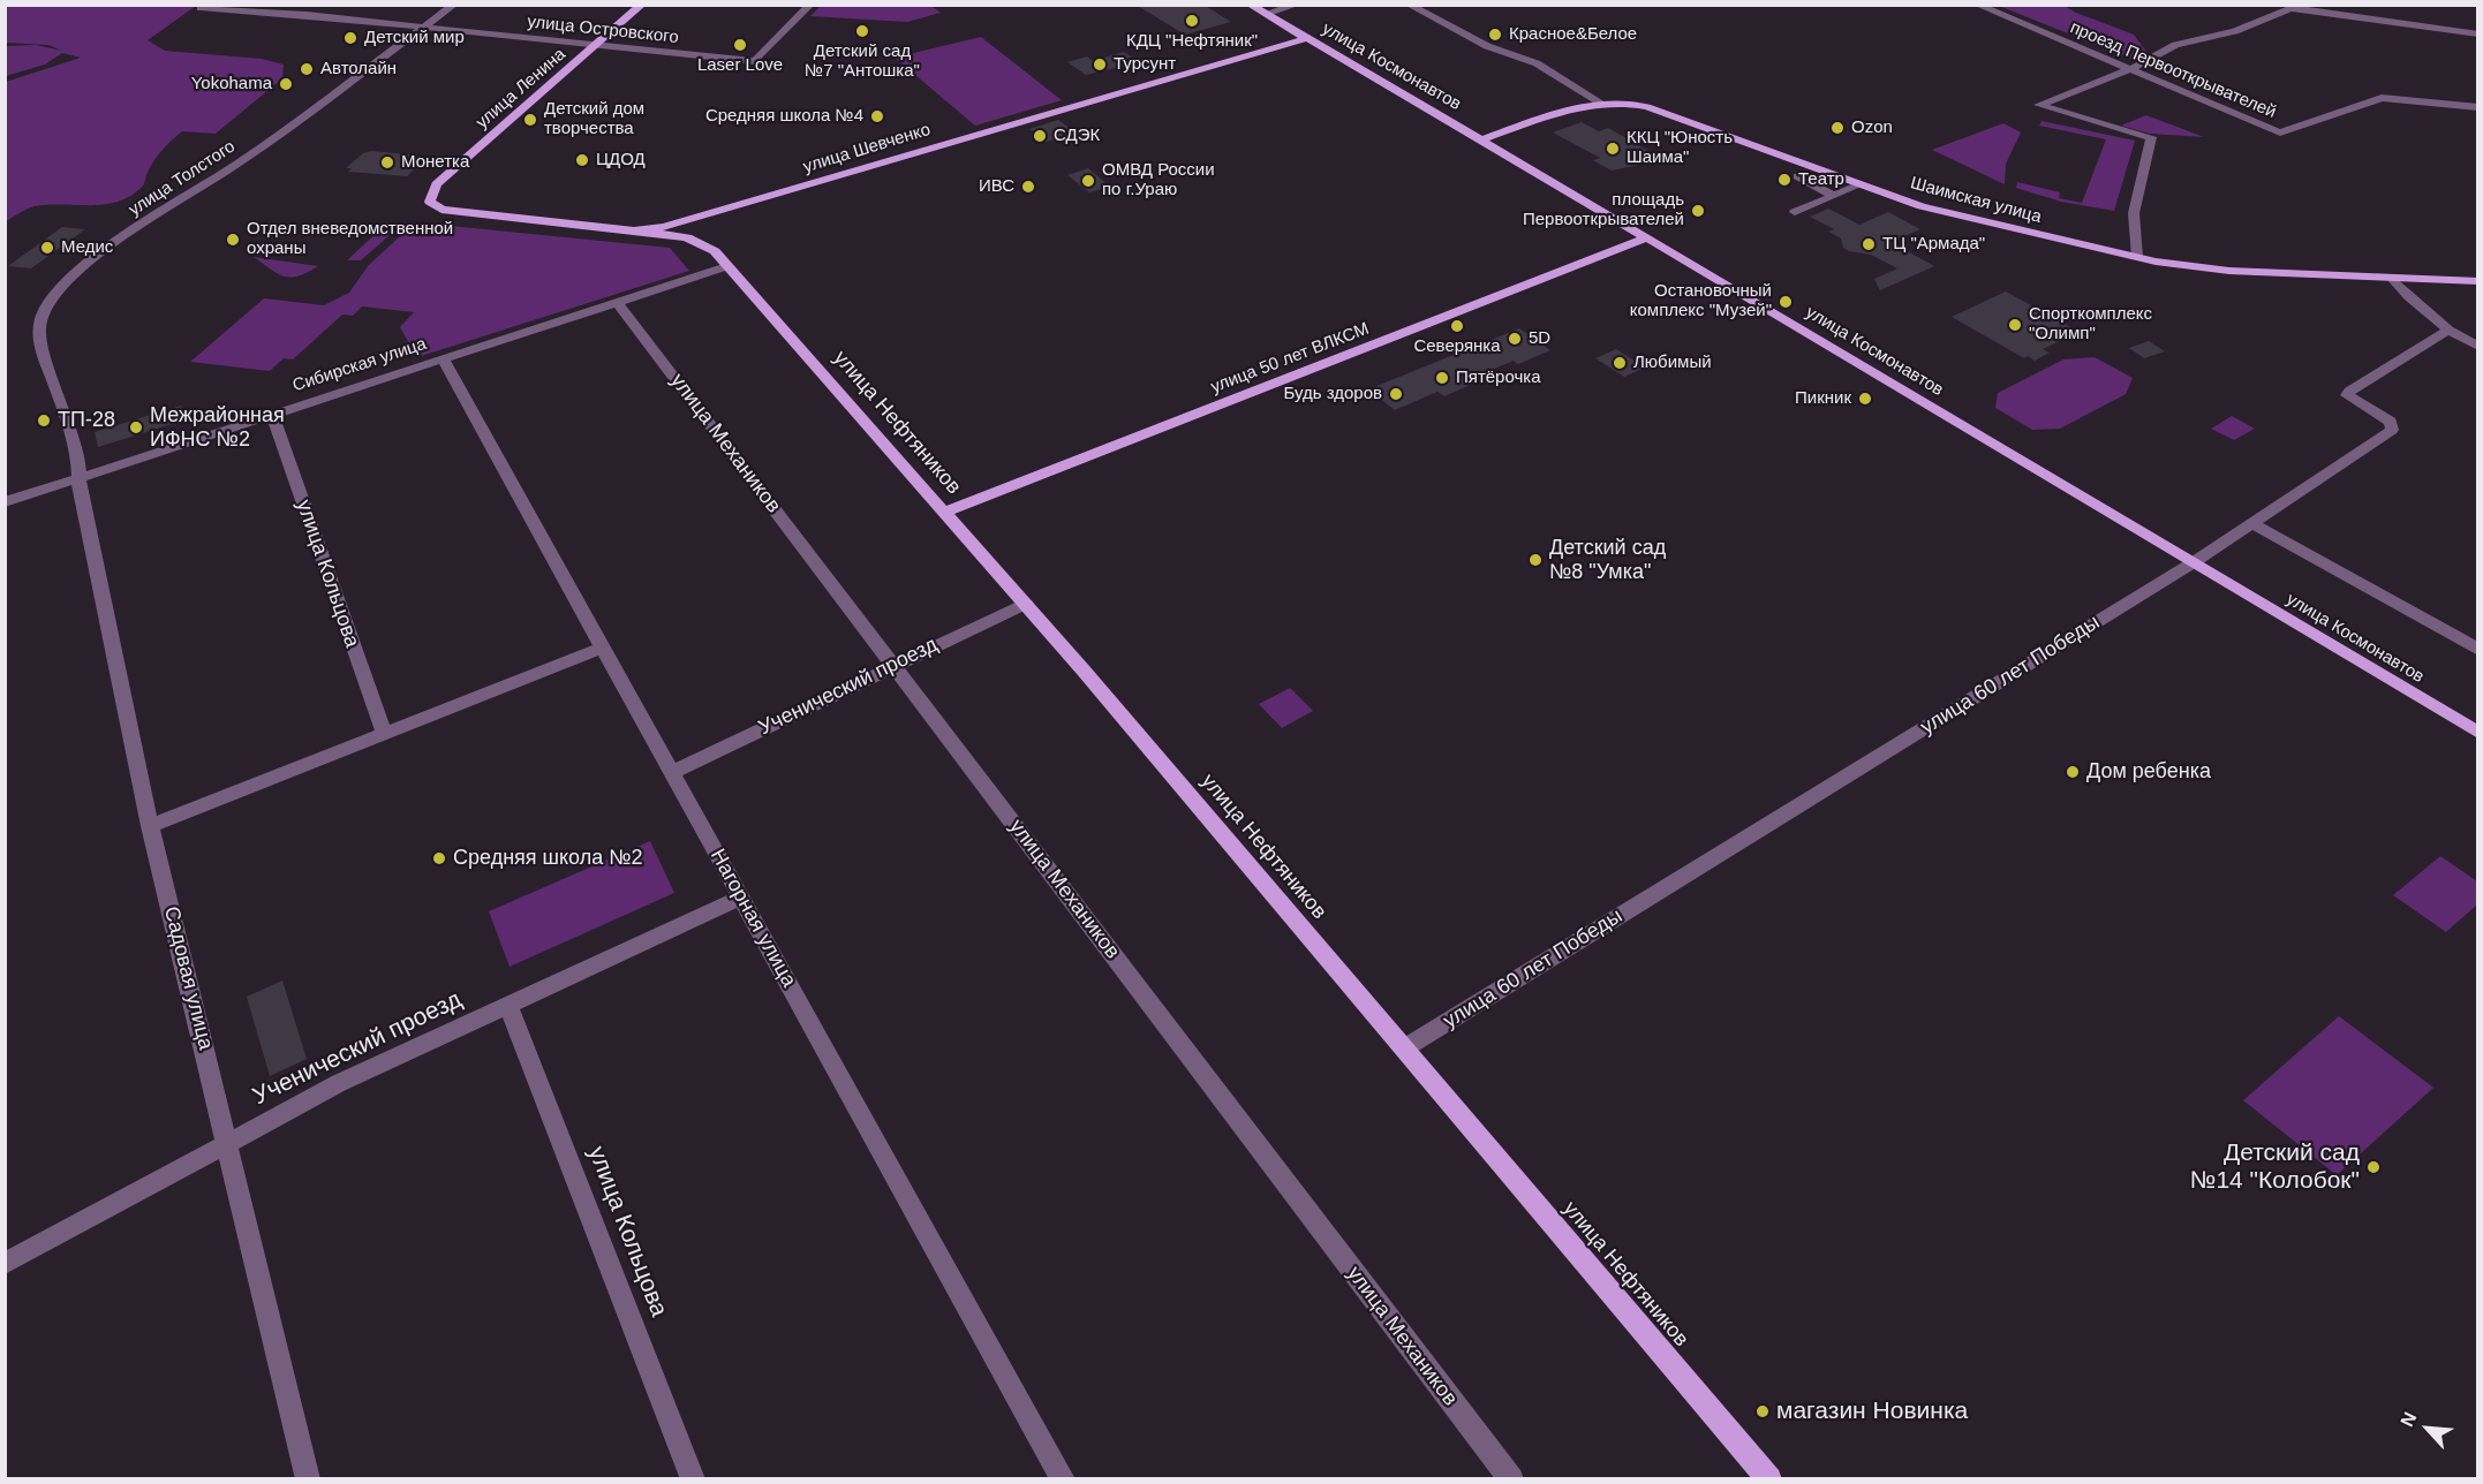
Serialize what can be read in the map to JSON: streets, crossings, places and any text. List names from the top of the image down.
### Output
{
  "streets": {
    "main road": [
      "улица Космонавтов",
      "улица Ленина",
      "улица Шевченко",
      "Шаимская улица",
      "улица 50 лет ВЛКСМ",
      "улица Нефтяников"
    ],
    "street": [
      "улица Островского",
      "проезд Первооткрывателей",
      "улица Толстого",
      "Сибирская улица",
      "улица Механиков",
      "улица Кольцова",
      "улица 60 лет Победы",
      "Ученический проезд",
      "Нагорная улица",
      "Садовая улица"
    ]
  },
  "crossings": [
    ["улица Островского", "улица Ленина"],
    ["улица Островского", "улица Толстого"],
    ["улица Космонавтов", "улица Шевченко"],
    ["улица Космонавтов", "Шаимская улица"],
    ["улица Космонавтов", "улица 50 лет ВЛКСМ"],
    ["улица Космонавтов", "улица 60 лет Победы"],
    ["улица Ленина", "улица Шевченко"],
    ["улица Шевченко", "улица Нефтяников"],
    ["улица Толстого", "Сибирская улица"],
    ["улица Толстого", "Садовая улица"],
    ["улица 50 лет ВЛКСМ", "улица Нефтяников"],
    ["Сибирская улица", "улица Нефтяников"],
    ["Сибирская улица", "улица Механиков"],
    ["Сибирская улица", "улица Кольцова"],
    ["Сибирская улица", "Нагорная улица"],
    ["Сибирская улица", "Садовая улица"],
    ["улица Нефтяников", "улица 60 лет Победы"],
    ["улица Нефтяников", "Ученический проезд"],
    ["улица Механиков", "Ученический проезд"],
    ["улица Кольцова", "Ученический проезд"],
    ["Ученический проезд", "Нагорная улица"],
    ["Ученический проезд", "Садовая улица"]
  ],
  "places": [
    "КДЦ \"Нефтяник\"",
    "Детский сад №7 \"Антошка\"",
    "Красное&Белое",
    "Детский мир",
    "Laser Love",
    "Турсунт",
    "Автолайн",
    "Yokohama",
    "Средняя школа №4",
    "Детский дом творчества",
    "Ozon",
    "СДЭК",
    "ККЦ \"Юность Шаима\"",
    "ЦДОД",
    "Монетка",
    "Театр",
    "ОМВД России по г.Ураю",
    "ИВС",
    "площадь Первооткрывателей",
    "Отдел вневедомственной охраны",
    "ТЦ \"Армада\"",
    "Медис",
    "Остановочный комплекс \"Музей\"",
    "Спорткомплекс \"Олимп\"",
    "Северянка",
    "5D",
    "Любимый",
    "Пятёрочка",
    "Будь здоров",
    "Пикник",
    "ТП-28",
    "Межрайонная ИФНС №2",
    "Детский сад №8 \"Умка\"",
    "Дом ребенка",
    "Средняя школа №2",
    "Детский сад №14 \"Колобок\"",
    "магазин Новинка"
  ],
  "north": "top left"
}
